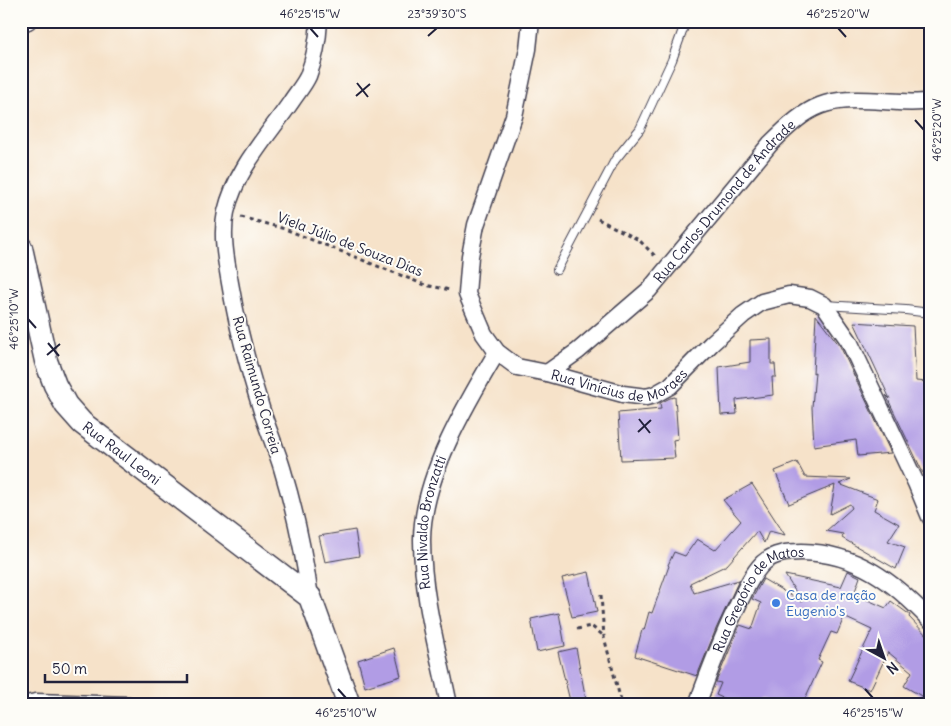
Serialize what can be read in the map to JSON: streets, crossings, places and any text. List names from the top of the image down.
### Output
{
  "streets": {
    "street": [
      "Rua Carlos Drumond de Andrade",
      "Rua Vinícius de Moraes",
      "Rua Raimundo Correia",
      "Rua Raul Leoni",
      "Rua Nivaldo Bronzatti",
      "Rua Gregório de Matos"
    ],
    "path": ["Viela Júlio de Souza Dias"]
  },
  "crossings": [
    ["Rua Carlos Drumond de Andrade", "Rua Vinícius de Moraes"],
    ["Viela Júlio de Souza Dias", "Rua Vinícius de Moraes"],
    ["Viela Júlio de Souza Dias", "Rua Raimundo Correia"],
    ["Rua Vinícius de Moraes", "Rua Nivaldo Bronzatti"],
    ["Rua Raimundo Correia", "Rua Raul Leoni"]
  ],
  "places": ["Casa de ração Eugenio's"],
  "scale_bar": "50 m",
  "north": "bottom right",
  "coordinates": [
    "46°25'15\"W",
    "23°39'30\"S",
    "46°25'20\"W",
    "46°25'10\"W"
  ]
}
